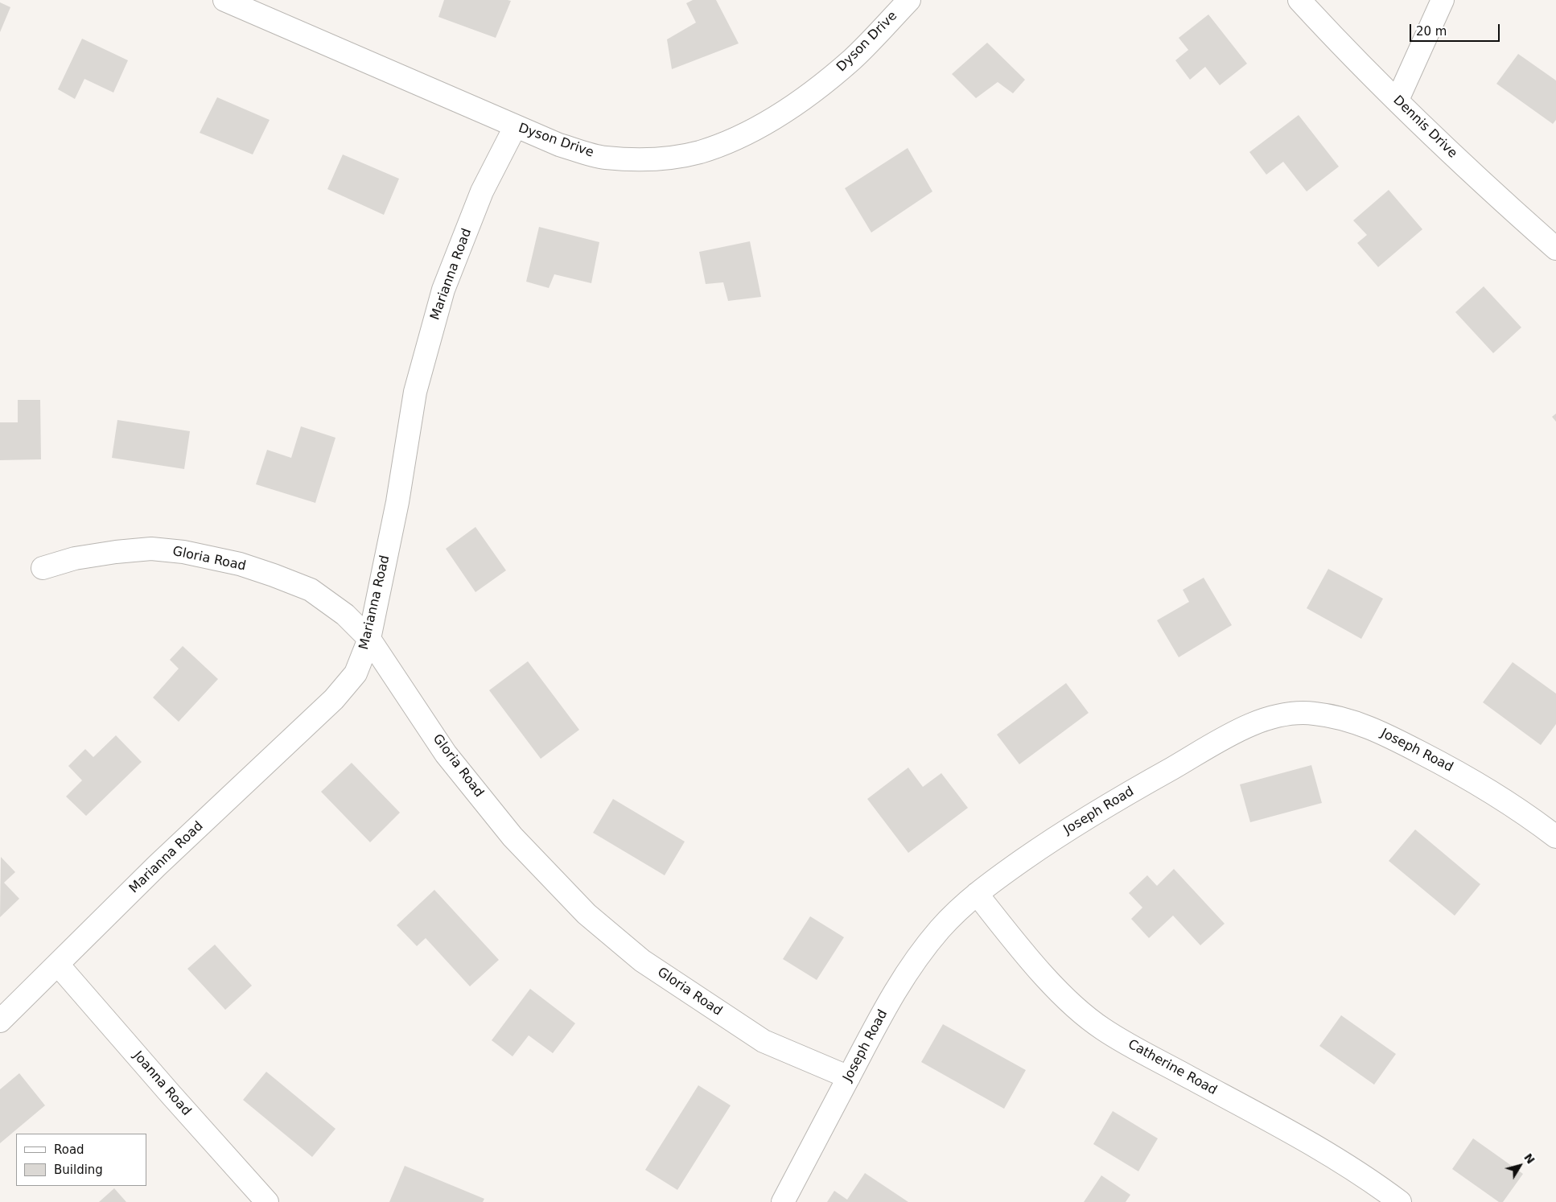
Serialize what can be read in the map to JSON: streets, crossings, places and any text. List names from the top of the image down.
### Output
{
  "streets": {
    "street": [
      "Dyson Drive",
      "Dennis Drive",
      "Marianna Road",
      "Gloria Road",
      "Joseph Road",
      "Catherine Road",
      "Joanna Road"
    ]
  },
  "crossings": [
    ["Dyson Drive", "Marianna Road"],
    ["Marianna Road", "Gloria Road"],
    ["Marianna Road", "Joanna Road"],
    ["Gloria Road", "Joseph Road"],
    ["Joseph Road", "Catherine Road"]
  ],
  "legend": ["Road", "Building"],
  "scale_bar": "20 m",
  "north": "top right"
}
